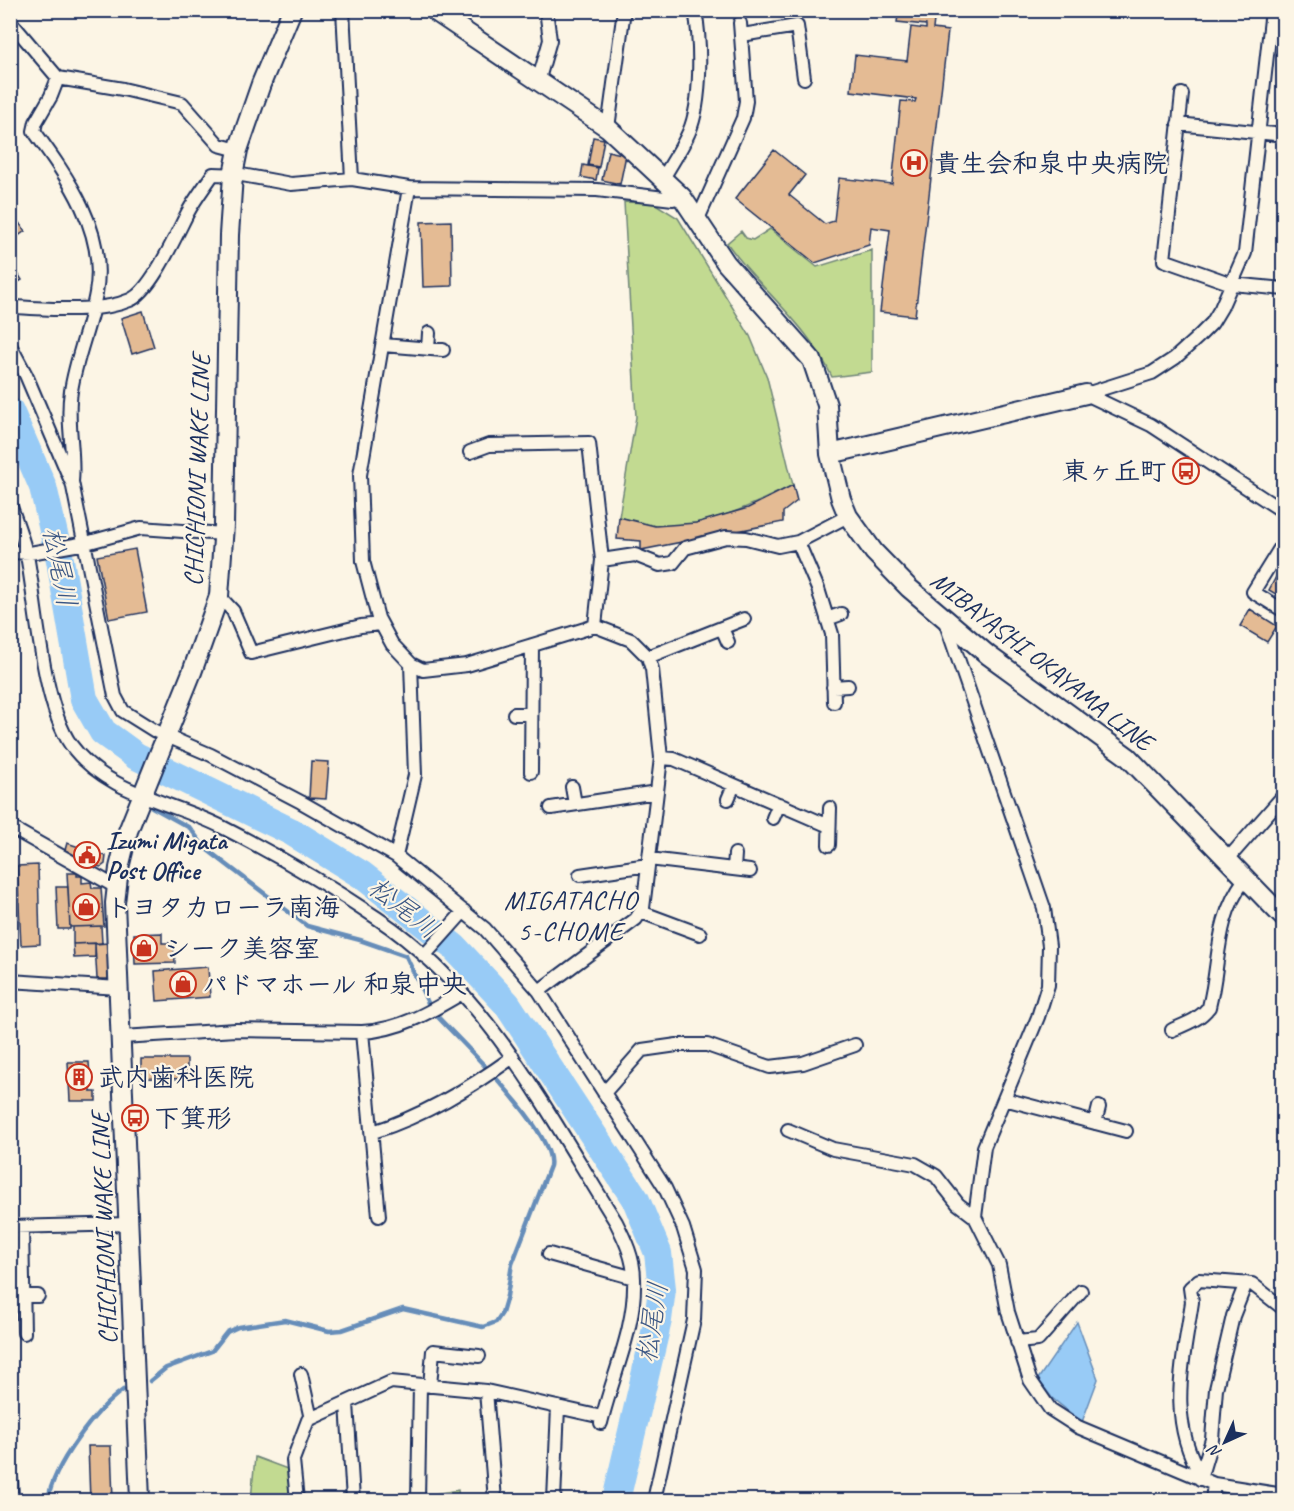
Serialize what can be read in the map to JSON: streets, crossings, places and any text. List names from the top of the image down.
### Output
{
  "streets": {
    "main road": ["CHICHIONI WAKE LINE", "MIBAYASHI OKAYAMA LINE"]
  },
  "districts": ["MIGATACHO 5-CHOME"],
  "water": ["松尾川"],
  "places": {
    "hospital": ["貴生会和泉中央病院"],
    "bus stop": ["東ヶ丘町", "下箕形"],
    "public building": ["Izumi Migata Post Office"],
    "shop": ["トヨタカローラ南海", "シーク美容室", "パドマホール 和泉中央"],
    "building": ["武内歯科医院"]
  },
  "north": "bottom left"
}
